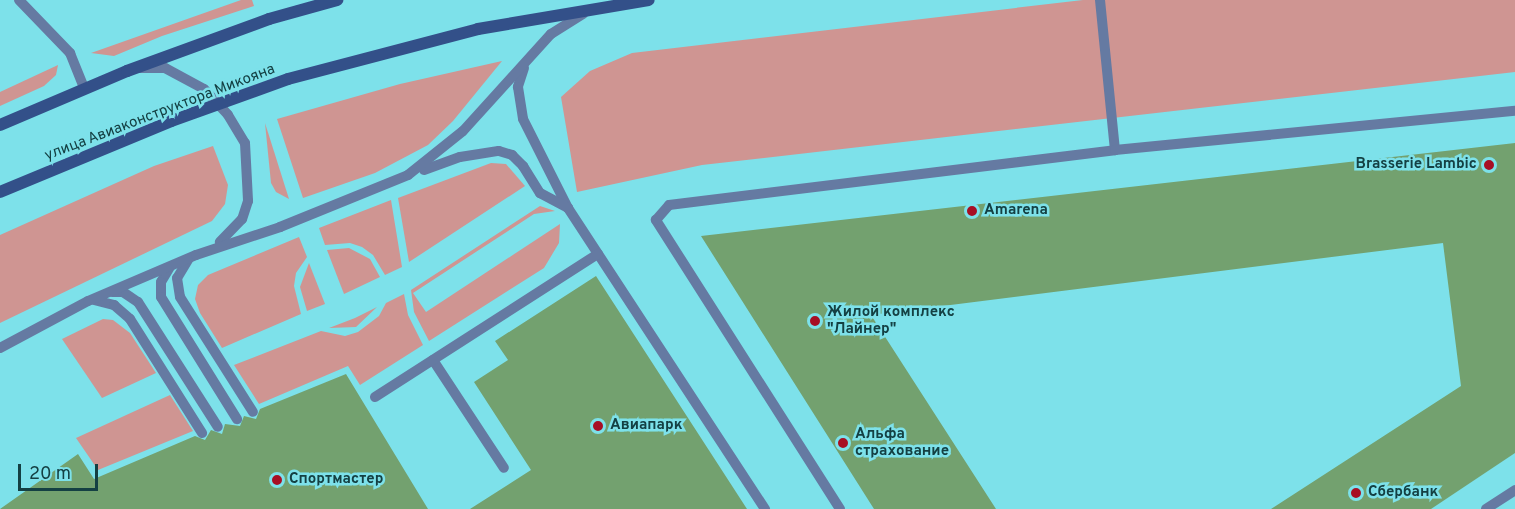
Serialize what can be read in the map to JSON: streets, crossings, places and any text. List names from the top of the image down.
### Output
{
  "streets": {
    "street": ["улица Авиаконструктора Микояна"]
  },
  "places": [
    "Brasserie Lambic",
    "Amarena",
    "Жилой комплекс \"Лайнер\"",
    "Авиапарк",
    "Альфа страхование",
    "Спортмастер",
    "Сбербанк"
  ],
  "scale_bar": "20 m"
}
